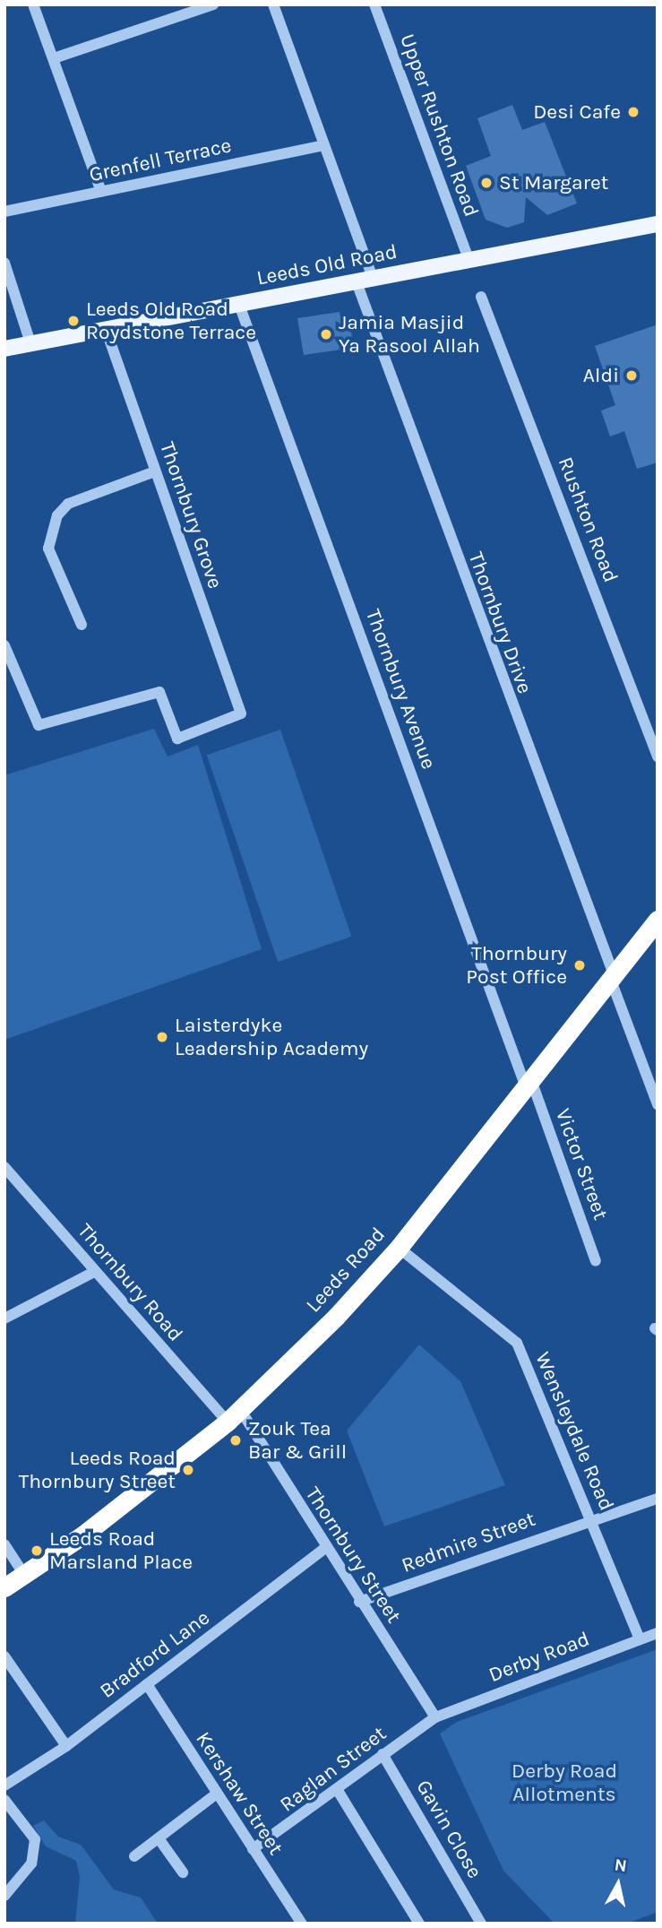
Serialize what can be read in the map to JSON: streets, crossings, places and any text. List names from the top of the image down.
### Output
{
  "streets": {
    "highway": ["Leeds Road"],
    "main road": ["Leeds Old Road"],
    "street": [
      "Upper Rushton Road",
      "Grenfell Terrace",
      "Thornbury Grove",
      "Rushton Road",
      "Thornbury Drive",
      "Thornbury Avenue",
      "Victor Street",
      "Thornbury Road",
      "Wensleydale Road",
      "Redmire Street",
      "Thornbury Street",
      "Bradford Lane",
      "Derby Road",
      "Raglan Street",
      "Kershaw Street",
      "Gavin Close"
    ]
  },
  "crossings": [
    ["Upper Rushton Road", "Leeds Old Road"],
    ["Leeds Old Road", "Thornbury Grove"],
    ["Leeds Old Road", "Thornbury Drive"],
    ["Leeds Old Road", "Thornbury Avenue"],
    ["Thornbury Drive", "Leeds Road"],
    ["Thornbury Avenue", "Victor Street"],
    ["Thornbury Avenue", "Leeds Road"],
    ["Victor Street", "Leeds Road"],
    ["Leeds Road", "Thornbury Road"],
    ["Leeds Road", "Wensleydale Road"],
    ["Leeds Road", "Thornbury Street"],
    ["Thornbury Road", "Thornbury Street"],
    ["Wensleydale Road", "Redmire Street"],
    ["Wensleydale Road", "Derby Road"],
    ["Redmire Street", "Thornbury Street"],
    ["Thornbury Street", "Bradford Lane"],
    ["Thornbury Street", "Derby Road"],
    ["Thornbury Street", "Raglan Street"],
    ["Bradford Lane", "Kershaw Street"],
    ["Derby Road", "Raglan Street"],
    ["Raglan Street", "Kershaw Street"],
    ["Raglan Street", "Gavin Close"]
  ],
  "parks": ["Derby Road Allotments"],
  "places": [
    "Desi Cafe",
    "St Margaret",
    "Leeds Old Road Roydstone Terrace",
    "Jamia Masjid Ya Rasool Allah",
    "Aldi",
    "Thornbury Post Office",
    "Laisterdyke Leadership Academy",
    "Zouk Tea Bar & Grill",
    "Leeds Road Thornbury Street",
    "Leeds Road Marsland Place"
  ],
  "north": "top"
}
